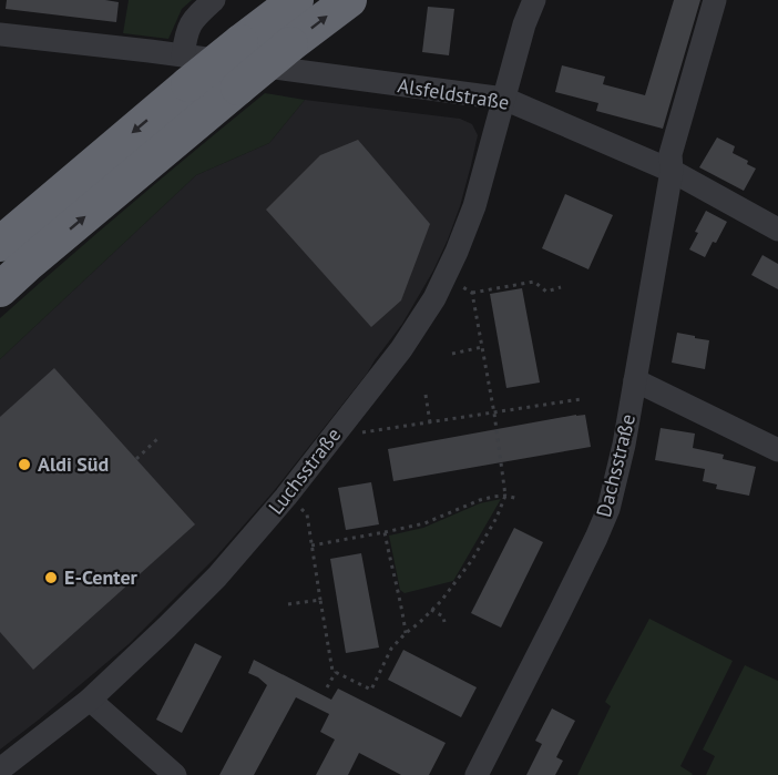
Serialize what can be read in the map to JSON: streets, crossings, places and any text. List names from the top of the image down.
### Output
{
  "streets": {
    "street": ["Alsfeldstraße", "Dachsstraße", "Luchsstraße"]
  },
  "crossings": [
    ["Alsfeldstraße", "Dachsstraße"],
    ["Alsfeldstraße", "Luchsstraße"]
  ],
  "places": ["Aldi Süd", "E-Center"]
}
